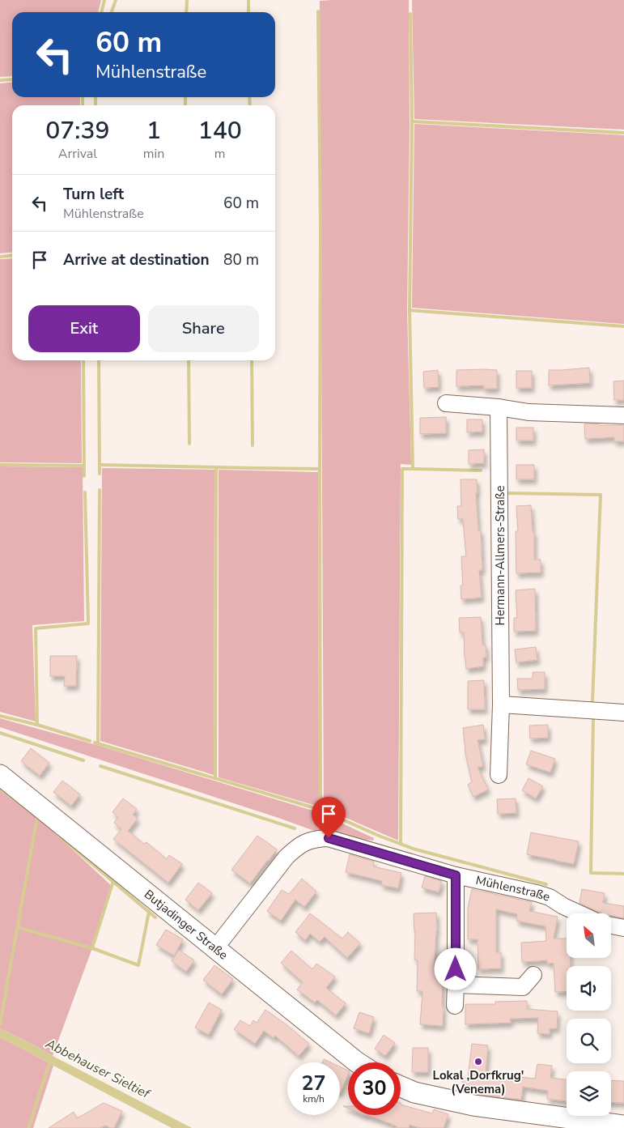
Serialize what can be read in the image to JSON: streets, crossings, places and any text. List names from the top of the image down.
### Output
{
  "streets": {
    "main road": ["Butjadinger Straße"],
    "street": ["Hermann-Allmers-Straße", "Mühlenstraße"]
  },
  "crossings": [
    ["Mühlenstraße", "Butjadinger Straße"]
  ],
  "water": ["Abbehauser Sieltief"],
  "places": ["Lokal ,Dorfkrug' (Venema)"],
  "north": "top left",
  "page": {
    "turn": ["60 m", "Mühlenstraße"],
    "eta": [
      "07:39",
      "Arrival",
      "1",
      "min",
      "140",
      "m"
    ],
    "list": [
      {
        "name": "Turn left",
        "note": "Mühlenstraße",
        "value": "60 m"
      },
      {
        "name": "Arrive at destination",
        "value": "80 m"
      }
    ],
    "buttons": ["Exit", "Share"],
    "speed": "27 km/h",
    "limit": "30"
  }
}
